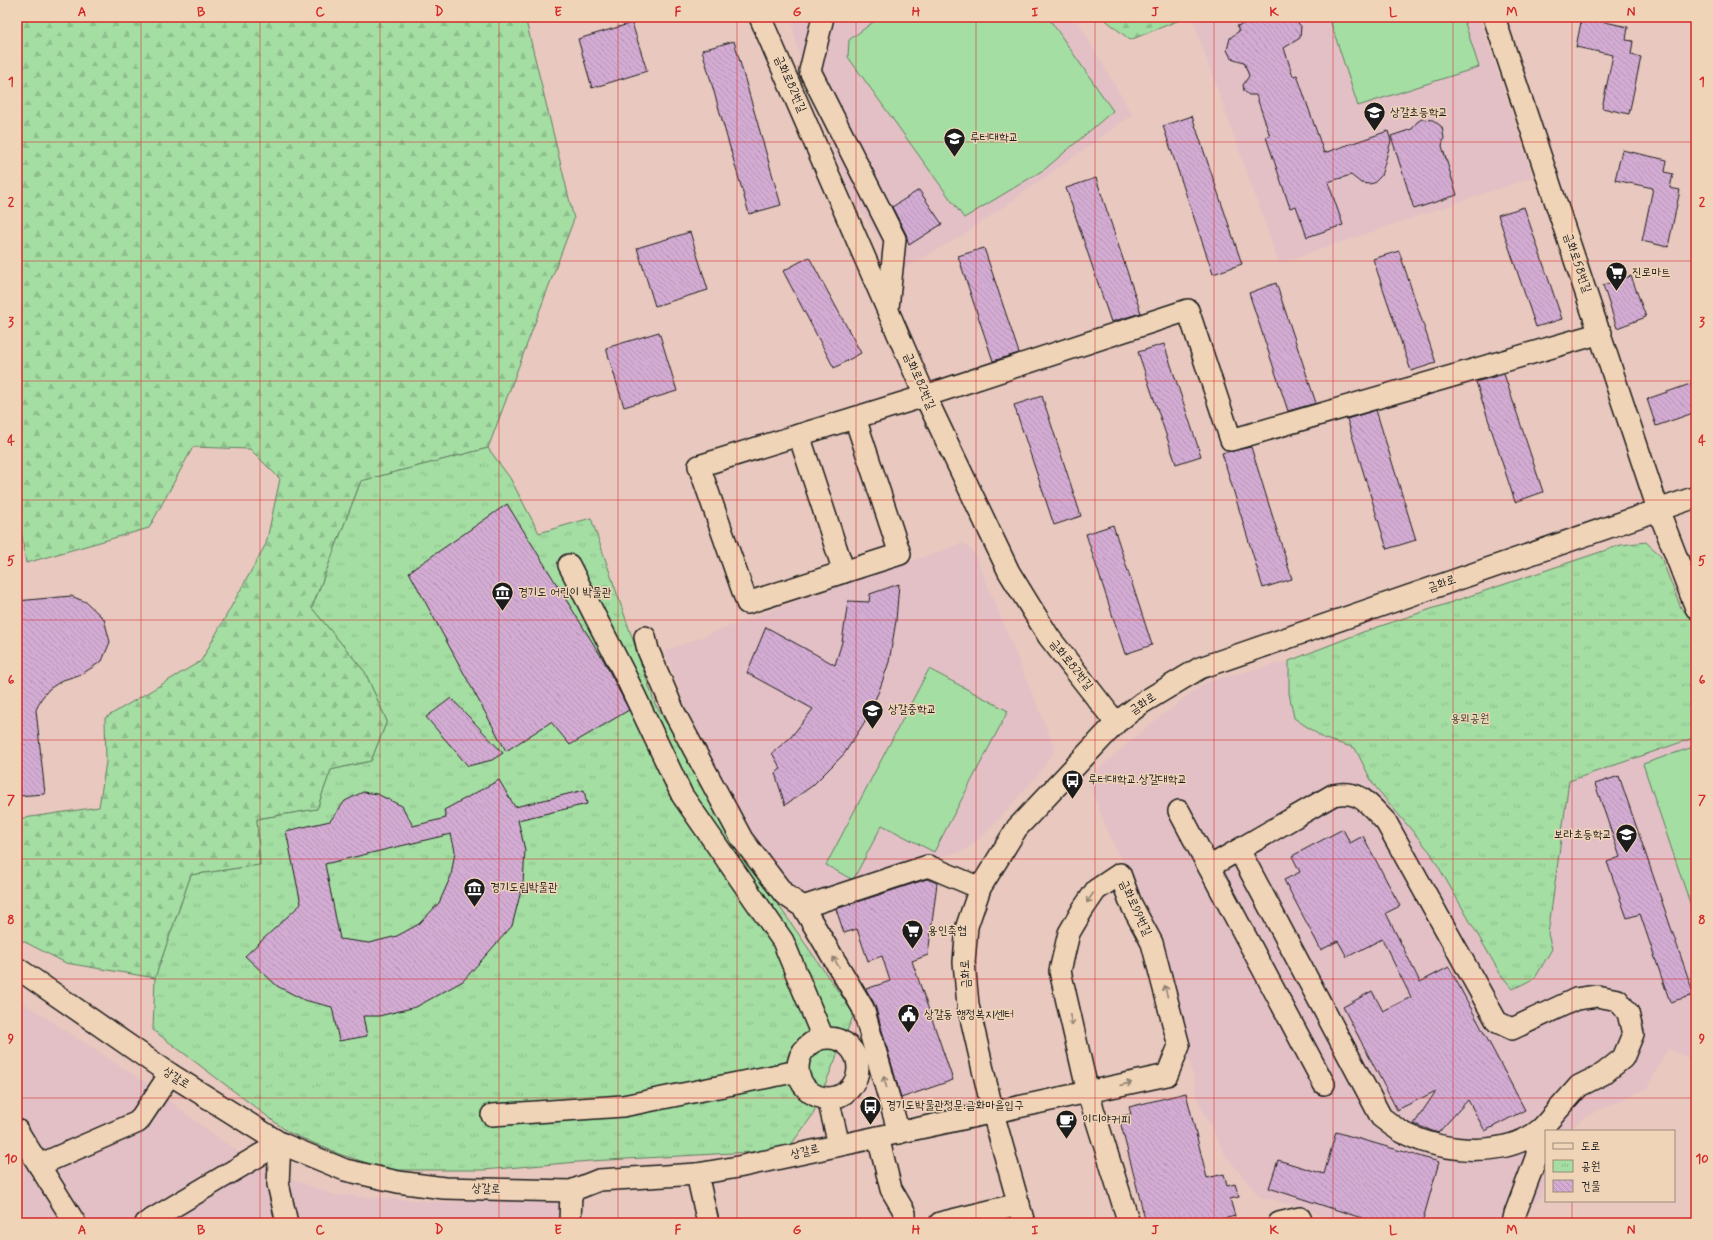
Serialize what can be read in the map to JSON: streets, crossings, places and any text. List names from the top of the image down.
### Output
{
  "streets": {
    "street": [
      "금화로82번길",
      "금화로58번길",
      "금화로",
      "금화로99번길",
      "상갈로"
    ]
  },
  "crossings": [
    ["금화로82번길", "금화로"],
    ["금화로58번길", "금화로"],
    ["금화로", "금화로99번길"],
    ["금화로", "상갈로"],
    ["금화로99번길", "상갈로"]
  ],
  "parks": ["용뫼공원"],
  "places": {
    "school or university": [
      "상갈초등학교",
      "루터대학교",
      "상갈중학교",
      "보라초등학교"
    ],
    "supermarket": ["진로마트", "용인축협"],
    "museum": ["경기도 어린이 박물관", "경기도립박물관"],
    "bus stop": ["루터대학교.상갈대학교", "경기도박물관정문.금화마을입구"],
    "public building": ["상갈동 행정복지센터"],
    "cafe": ["이디야커피"]
  },
  "legend": ["도로", "공원", "건물"],
  "grid": {
    "columns": [
      "A",
      "B",
      "C",
      "D",
      "E",
      "F",
      "G",
      "H",
      "I",
      "J",
      "K",
      "L",
      "M",
      "N"
    ],
    "rows": [
      "1",
      "2",
      "3",
      "4",
      "5",
      "6",
      "7",
      "8",
      "9",
      "10"
    ]
  }
}
